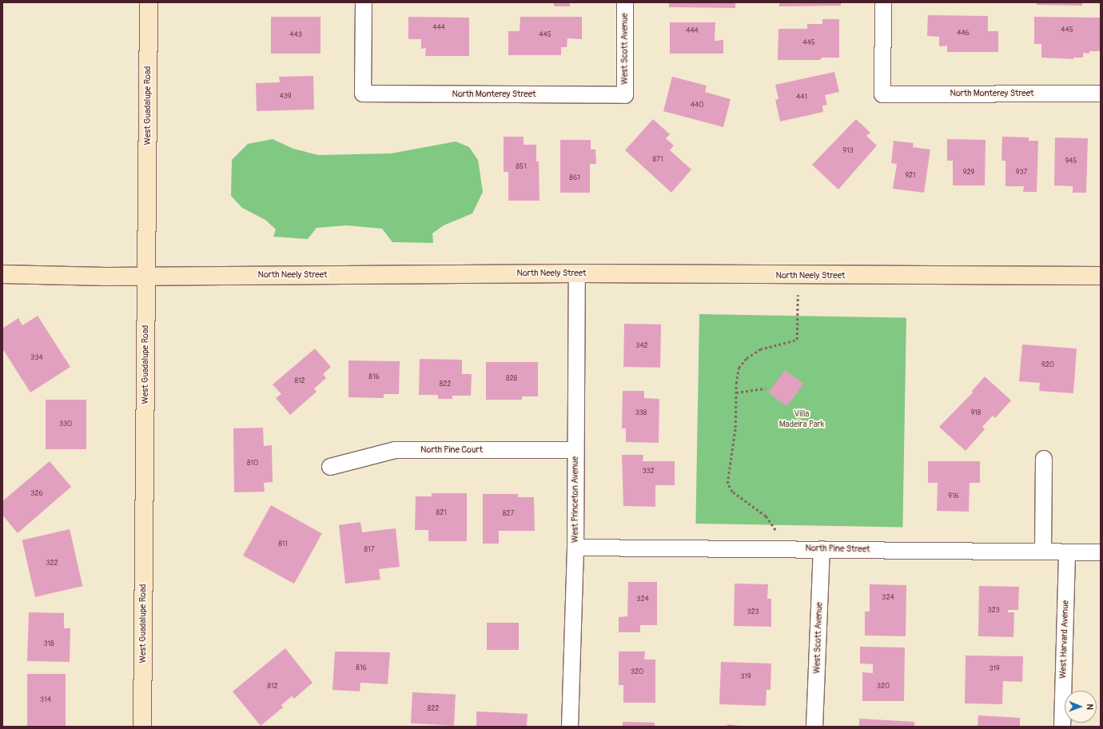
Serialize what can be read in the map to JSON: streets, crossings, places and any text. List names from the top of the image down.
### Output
{
  "streets": {
    "street": [
      "West Scott Avenue",
      "North Monterey Street",
      "West Guadalupe Road",
      "North Neely Street",
      "North Pine Court",
      "West Princeton Avenue",
      "North Pine Street",
      "West Harvard Avenue"
    ]
  },
  "crossings": [
    ["West Scott Avenue", "North Monterey Street"],
    ["West Scott Avenue", "North Pine Street"],
    ["West Guadalupe Road", "North Neely Street"],
    ["North Neely Street", "West Princeton Avenue"],
    ["North Pine Court", "West Princeton Avenue"],
    ["West Princeton Avenue", "North Pine Street"],
    ["North Pine Street", "West Harvard Avenue"]
  ],
  "parks": ["Villa Madeira Park"],
  "house_numbers": [
    "444",
    "445",
    "444",
    "446",
    "443",
    "445",
    "445",
    "439",
    "441",
    "440",
    "913",
    "871",
    "945",
    "851",
    "929",
    "937",
    "921",
    "861",
    "342",
    "334",
    "920",
    "816",
    "828",
    "812",
    "822",
    "338",
    "918",
    "330",
    "810",
    "332",
    "326",
    "916",
    "821",
    "827",
    "811",
    "817",
    "322",
    "324",
    "324",
    "323",
    "323",
    "318",
    "816",
    "319",
    "320",
    "319",
    "812",
    "320",
    "314",
    "822"
  ],
  "north": "right"
}
